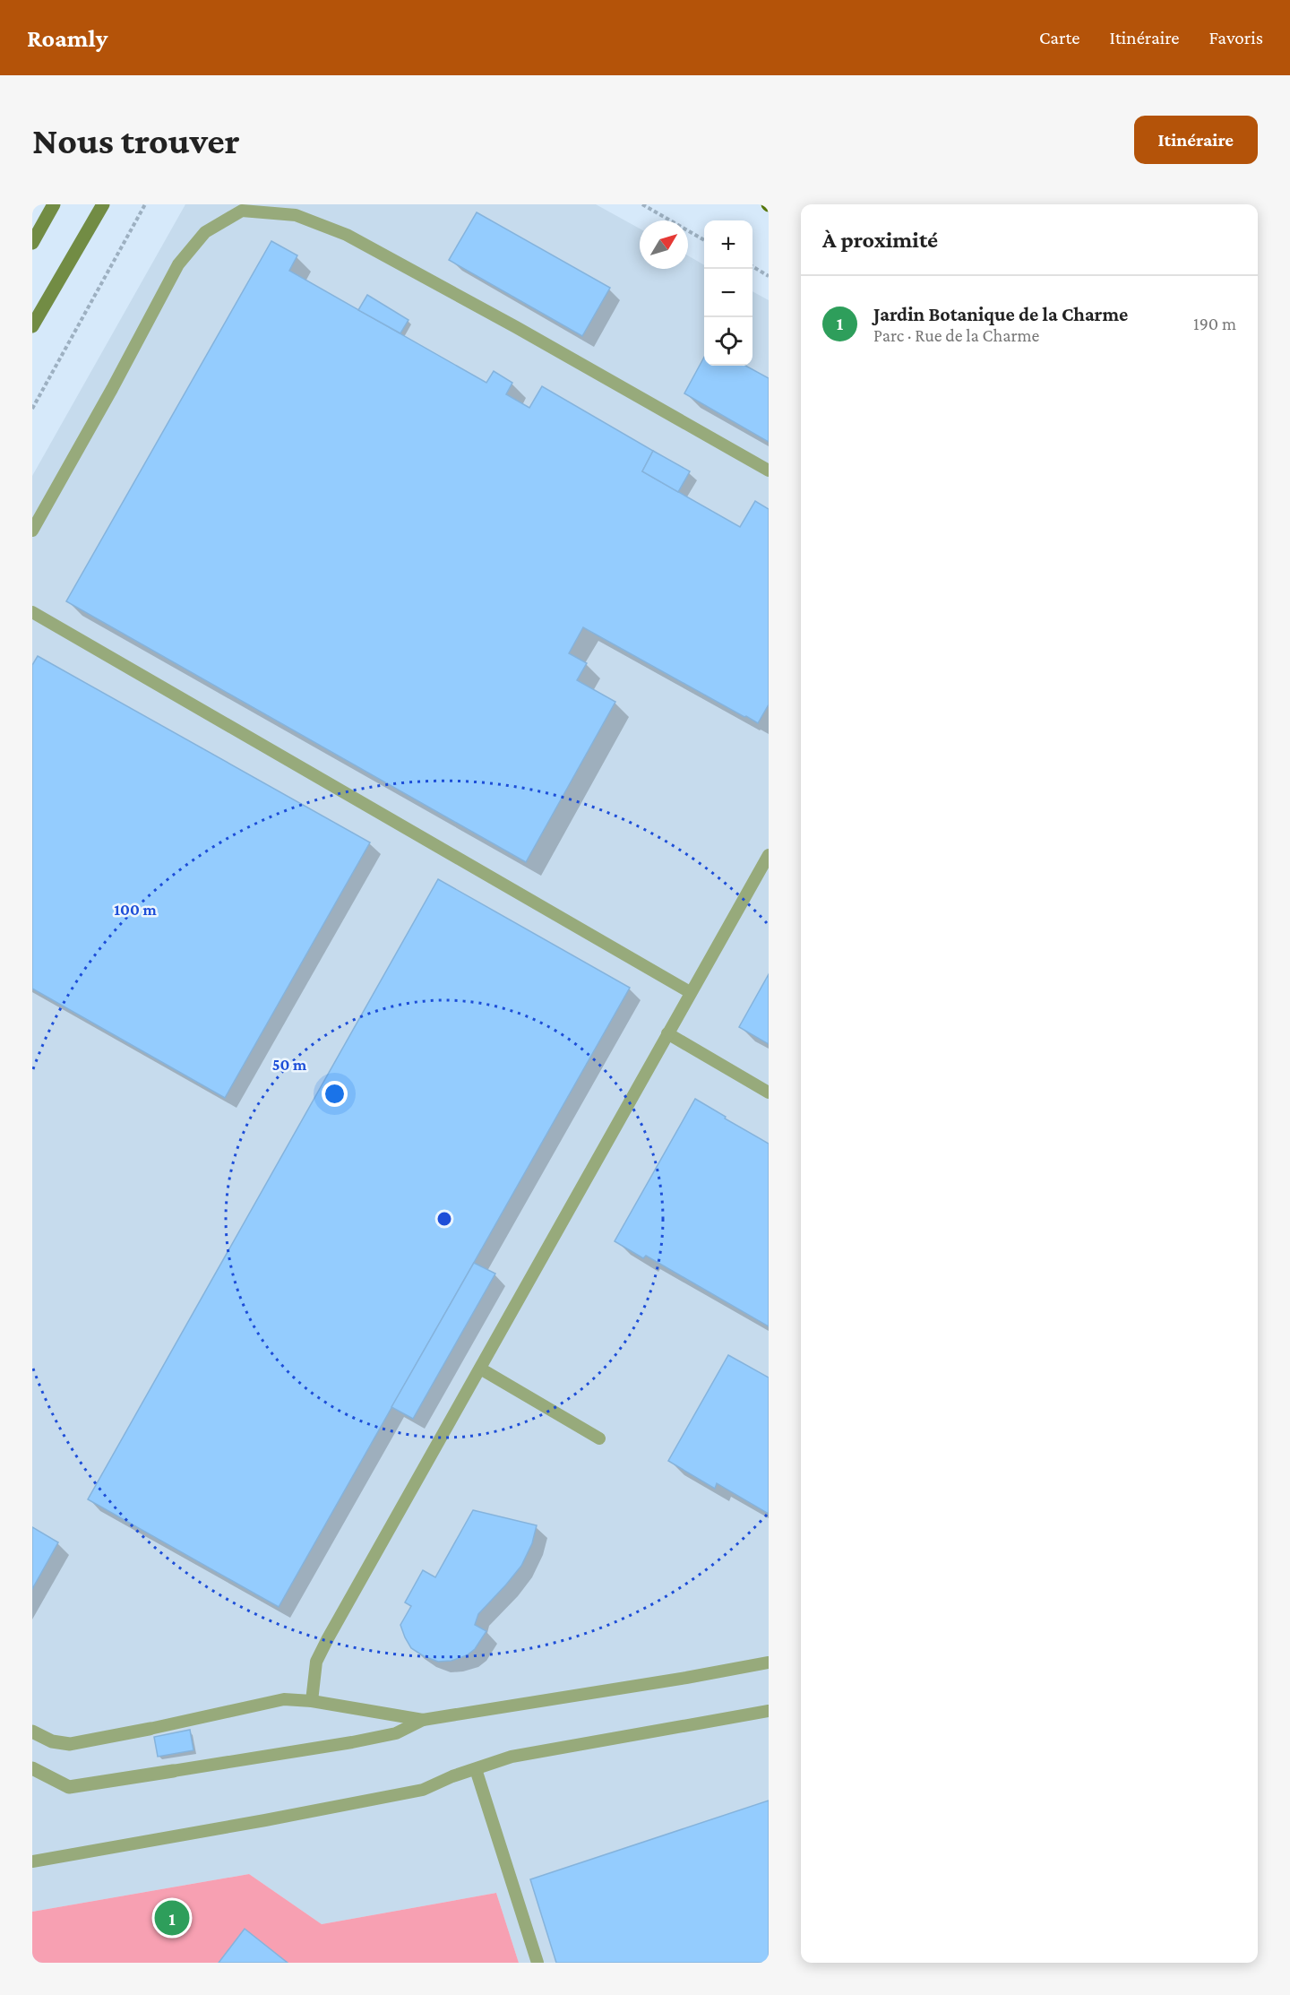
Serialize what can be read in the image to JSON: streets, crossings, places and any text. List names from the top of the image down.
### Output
{
  "north": "top right",
  "page": {
    "header": "Roamly",
    "nav": ["Carte", "Itinéraire", "Favoris"],
    "buttons": "Itinéraire",
    "title": "Nous trouver",
    "heading": "À proximité",
    "map_buttons": ["+", "−"],
    "list": [
      {
        "mark": "1",
        "name": "Jardin Botanique de la Charme",
        "note": "Parc · Rue de la Charme",
        "value": "190 m"
      }
    ],
    "pins": "1"
  },
  "rings": ["100 m", "50 m"]
}
